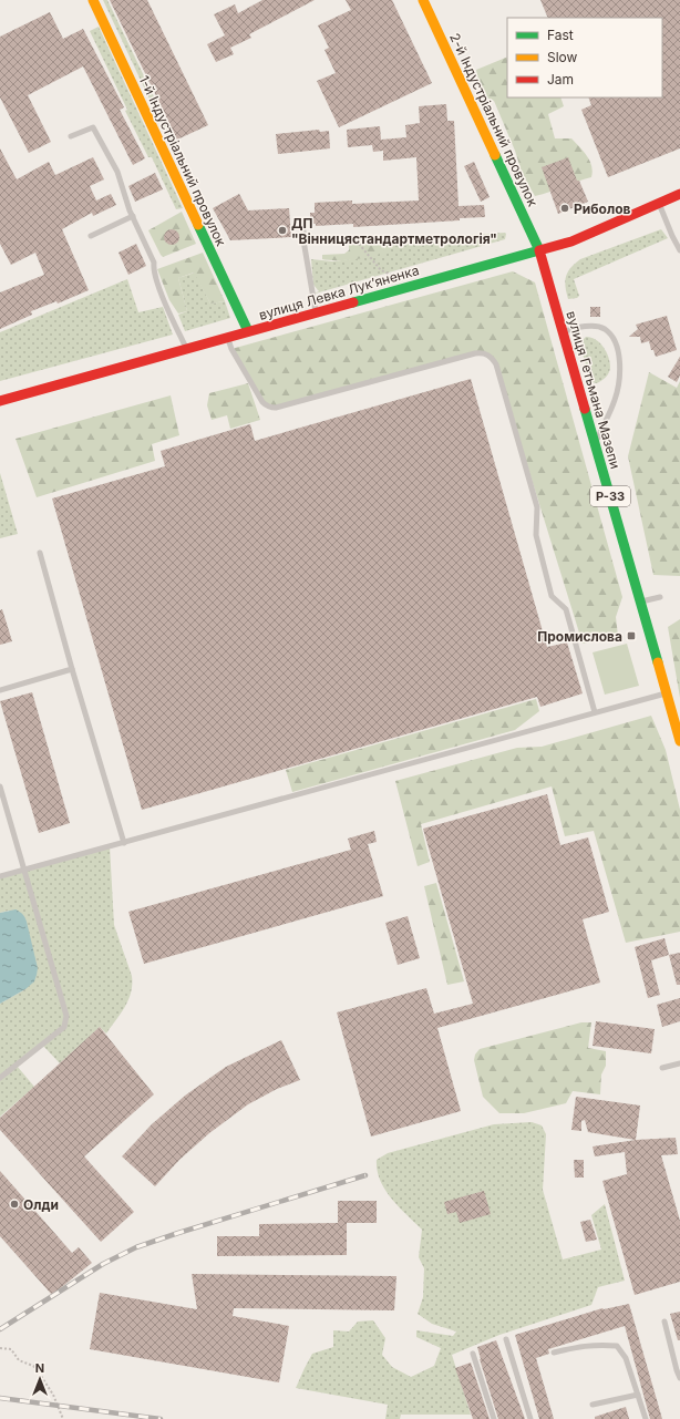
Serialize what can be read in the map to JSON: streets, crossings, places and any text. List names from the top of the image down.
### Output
{
  "streets": {
    "main road": [
      "2-й Індустріальний провулок",
      "1-й Індустріальний провулок",
      "вулиця Левка Лукʼяненка",
      "вулиця Гетьмана Мазепи",
      "Р-33"
    ]
  },
  "crossings": [
    ["2-й Індустріальний провулок", "вулиця Левка Лукʼяненка"],
    ["2-й Індустріальний провулок", "вулиця Гетьмана Мазепи"],
    ["1-й Індустріальний провулок", "вулиця Левка Лукʼяненка"],
    ["вулиця Левка Лукʼяненка", "вулиця Гетьмана Мазепи"]
  ],
  "places": {
    "other": ["Риболов", "ДП \"Вінницястандартметрологія\"", "Олди"],
    "transit": ["Промислова"]
  },
  "legend": ["Fast", "Slow", "Jam"],
  "north": "top"
}
